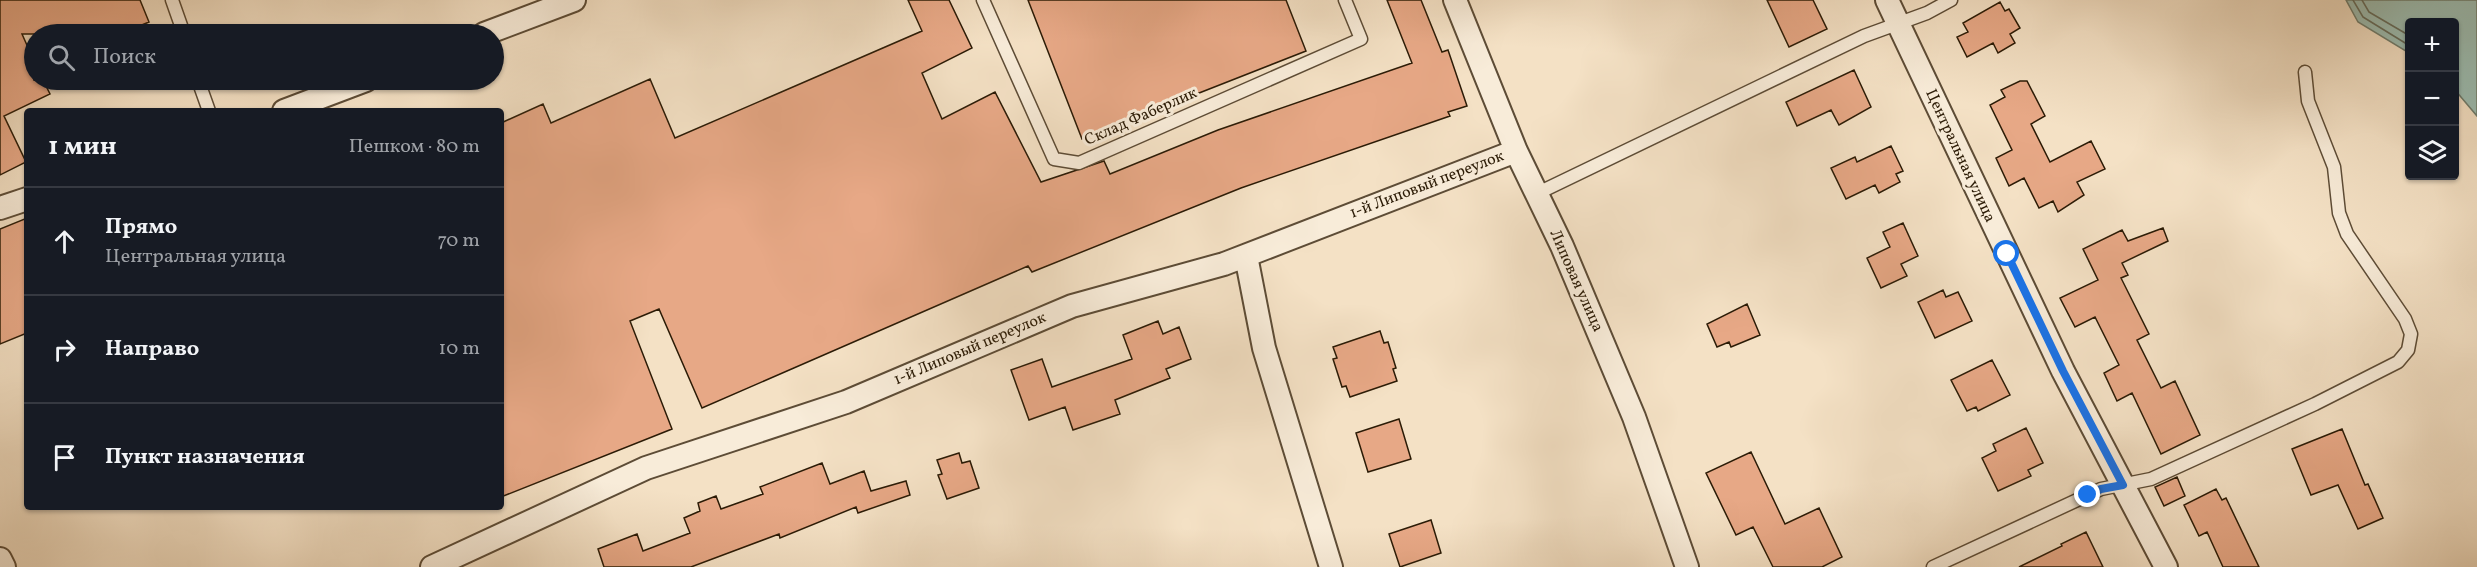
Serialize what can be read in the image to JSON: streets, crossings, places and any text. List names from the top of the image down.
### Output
{
  "streets": {
    "street": ["Центральная улица", "1-й Липовый переулок", "Липовая улица"],
    "lane": ["Склад Фаберлик"]
  },
  "crossings": [
    ["1-й Липовый переулок", "Липовая улица"]
  ],
  "page": {
    "map_buttons": ["+", "−"],
    "search": "Поиск",
    "heading": ["1 мин", "Пешком · 80 m"],
    "list": [
      ["Прямо", "Центральная улица", "70 m"],
      ["Направо", "10 m"],
      "Пункт назначения"
    ]
  }
}
